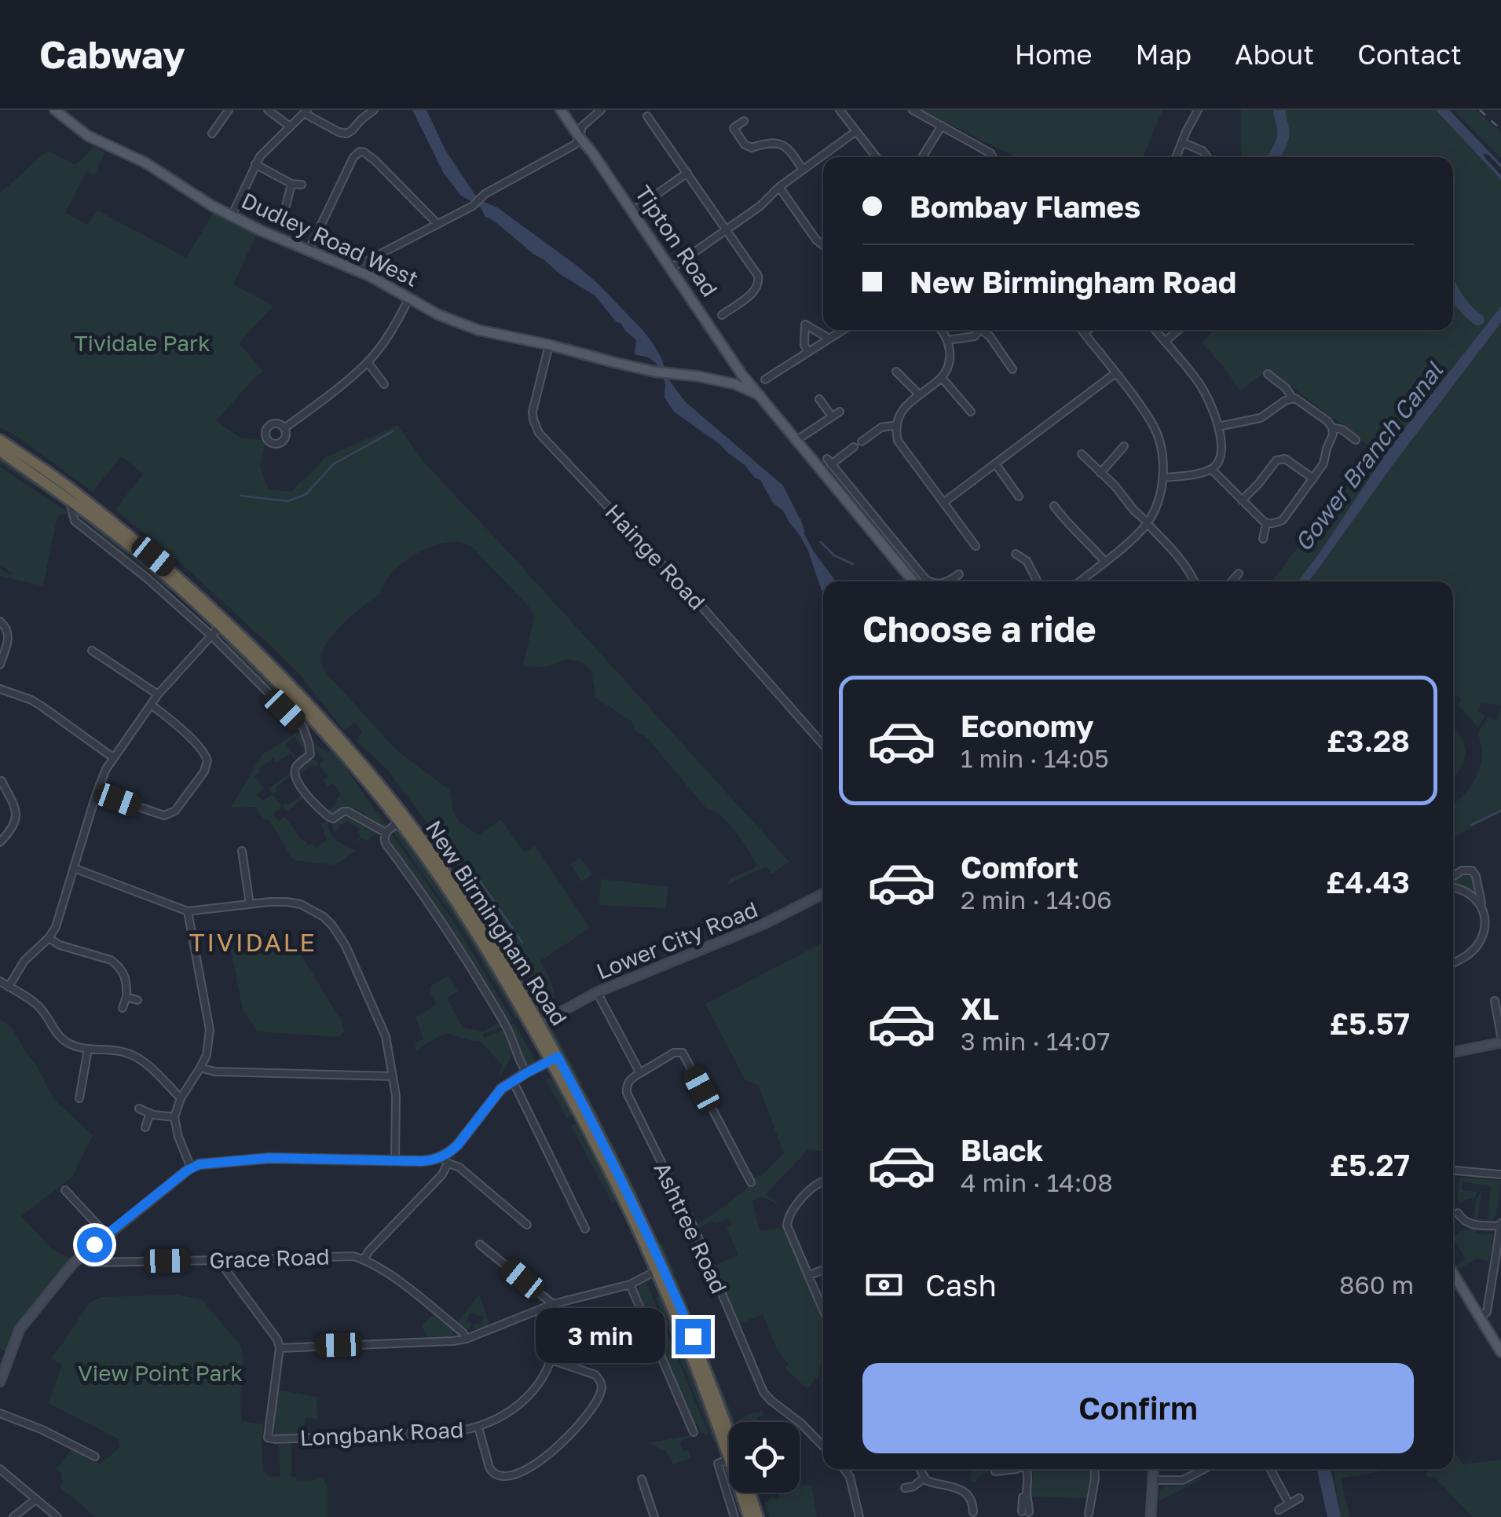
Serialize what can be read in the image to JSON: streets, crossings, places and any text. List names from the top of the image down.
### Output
{
  "streets": {
    "highway": ["New Birmingham Road"],
    "main road": ["Dudley Road West", "Tipton Road"],
    "street": [
      "Hainge Road",
      "Lower City Road",
      "Ashtree Road",
      "Grace Road",
      "Longbank Road"
    ]
  },
  "crossings": [
    ["Dudley Road West", "Hainge Road"],
    ["New Birmingham Road", "Lower City Road"]
  ],
  "districts": ["TIVIDALE"],
  "water": ["Gower Branch Canal"],
  "parks": ["Tividale Park", "View Point Park"],
  "page": {
    "header": "Cabway",
    "nav": [
      "Home",
      "Map",
      "About",
      "Contact"
    ],
    "banner": ["Bombay Flames", "New Birmingham Road"],
    "heading": "Choose a ride",
    "list": [
      {
        "name": "Economy",
        "note": "1 min · 14:05",
        "value": "£3.28"
      },
      {
        "name": "Comfort",
        "note": "2 min · 14:06",
        "value": "£4.43"
      },
      {
        "name": "XL",
        "note": "3 min · 14:07",
        "value": "£5.57"
      },
      {
        "name": "Black",
        "note": "4 min · 14:08",
        "value": "£5.27"
      }
    ],
    "pay": ["Cash", "860 m"],
    "bubble": "3 min",
    "buttons": "Confirm"
  }
}
